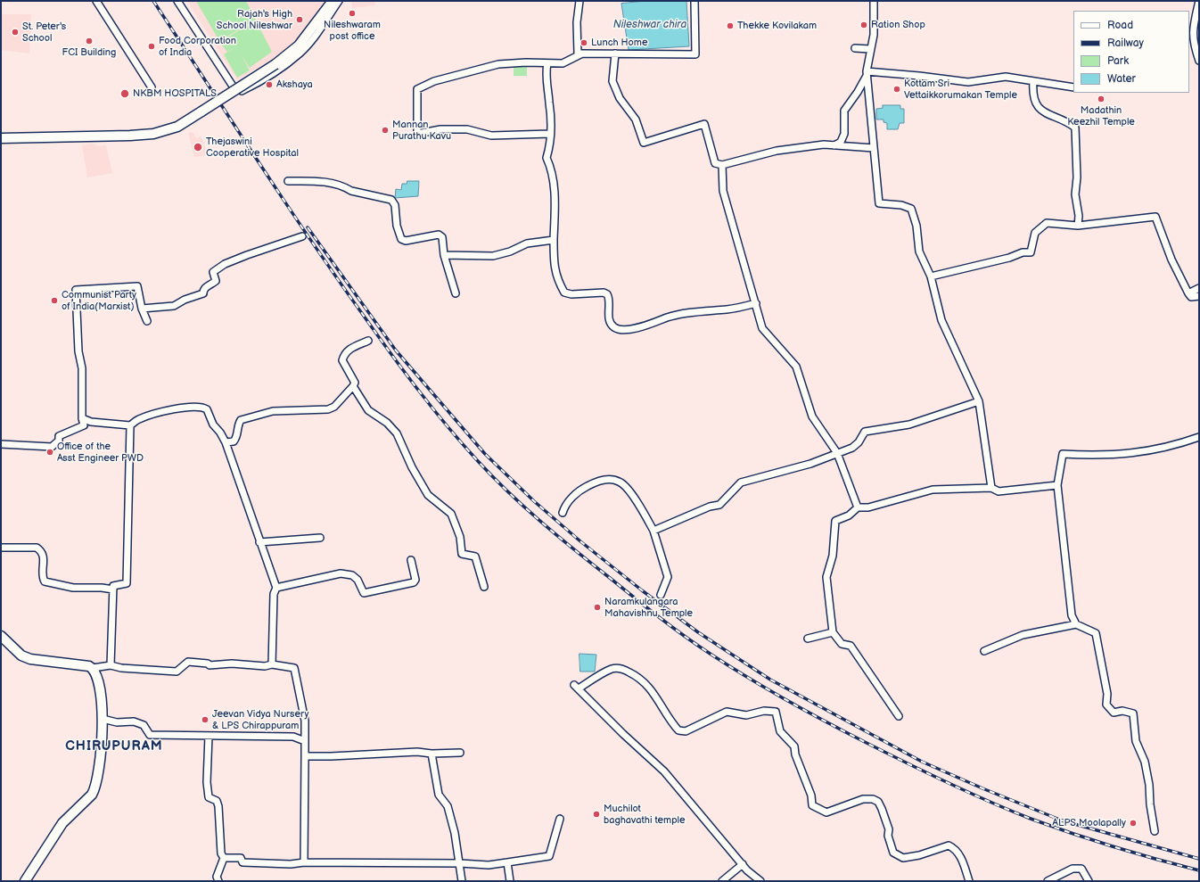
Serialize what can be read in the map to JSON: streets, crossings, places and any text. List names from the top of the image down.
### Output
{
  "districts": ["CHIRUPURAM"],
  "water": ["Nileshwar chira"],
  "places": [
    "Nileshwaram post office",
    "Rajah's High School Nileshwar",
    "Ration Shop",
    "Thekke Kovilakam",
    "St. Peter's School",
    "FCI Building",
    "Lunch Home",
    "Food Corporation of India",
    "Akshaya",
    "Kottam Sri Vettaikkorumakan Temple",
    "NKBM HOSPITALS",
    "Madathin Keezhil Temple",
    "Mannan Purathu Kavu",
    "Thejaswini Cooperative Hospital",
    "Communist Party of India(Marxist)",
    "Office of the Asst Engineer PWD",
    "Naramkulangara Mahavishnu Temple",
    "Jeevan Vidya Nursery & LPS Chirappuram",
    "Muchilot baghavathi temple",
    "ALPS Moolapally"
  ],
  "legend": [
    "Road",
    "Railway",
    "Park",
    "Water"
  ]
}
